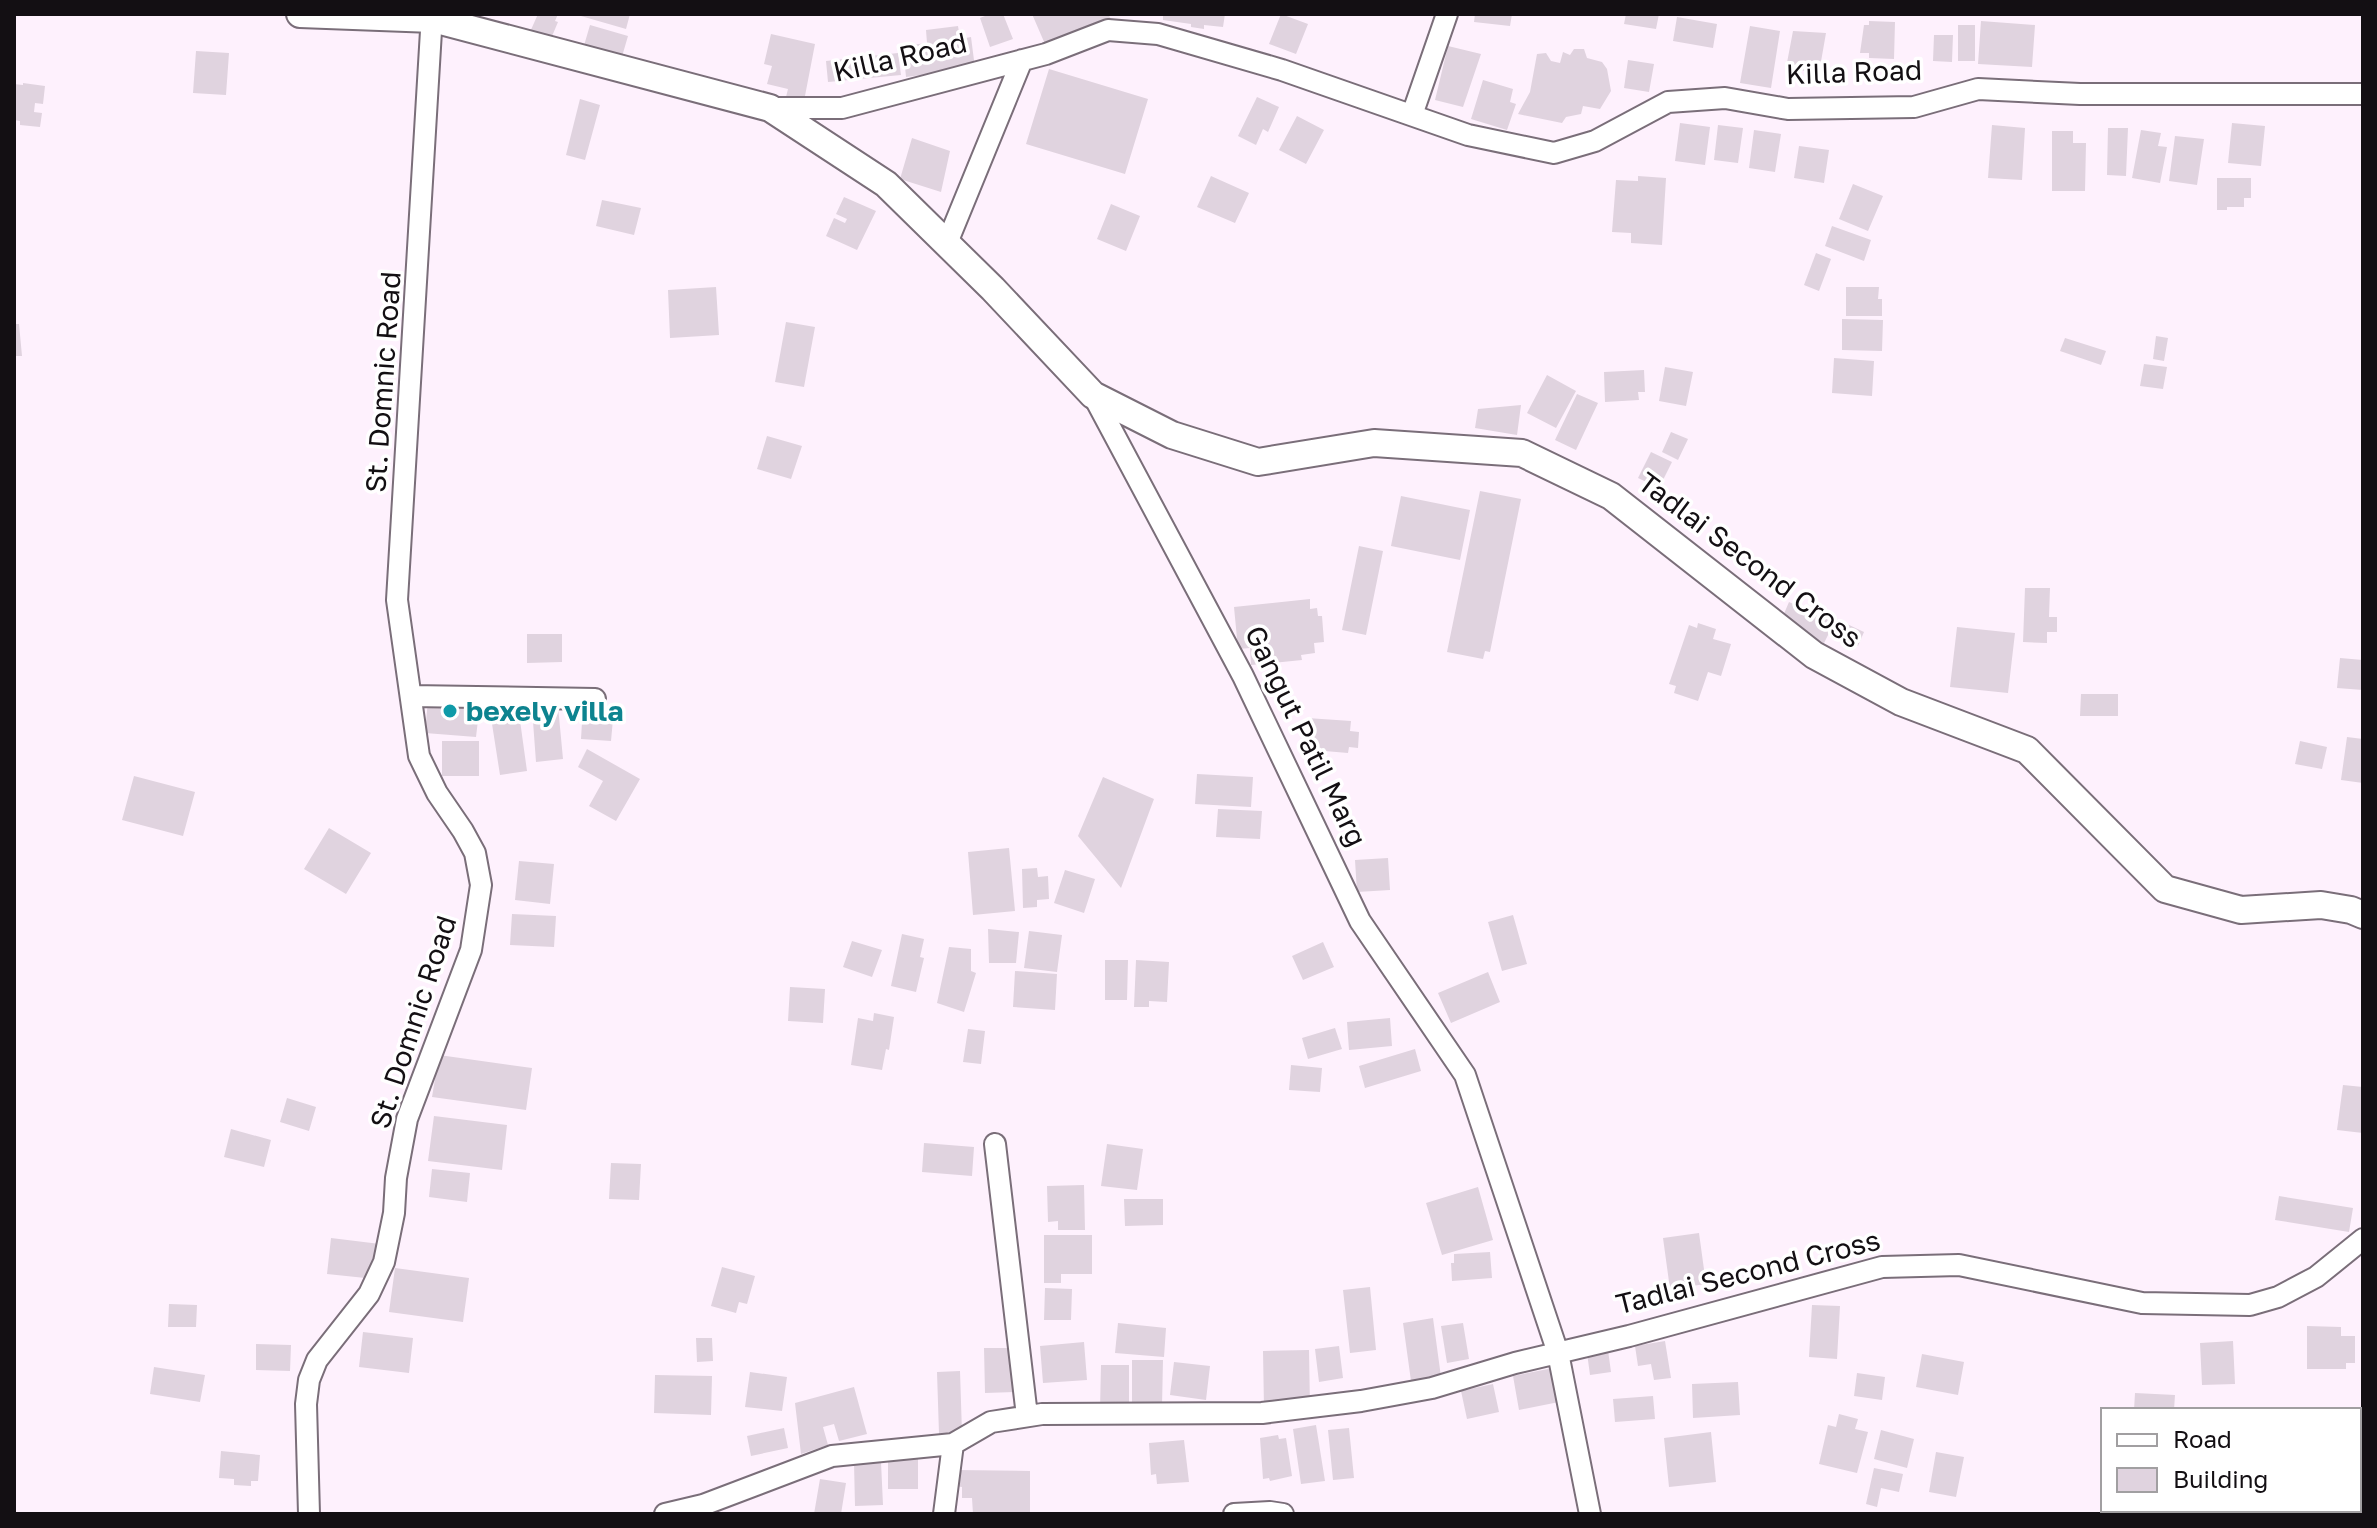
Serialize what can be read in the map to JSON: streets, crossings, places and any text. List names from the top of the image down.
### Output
{
  "streets": {
    "main road": ["Killa Road", "Tadlai Second Cross", "Gangut Patil Marg"],
    "street": ["St. Domnic Road"]
  },
  "crossings": [
    ["Killa Road", "St. Domnic Road"],
    ["Killa Road", "Gangut Patil Marg"],
    ["Tadlai Second Cross", "Gangut Patil Marg"]
  ],
  "places": ["bexely villa"],
  "legend": ["Road", "Building"]
}
